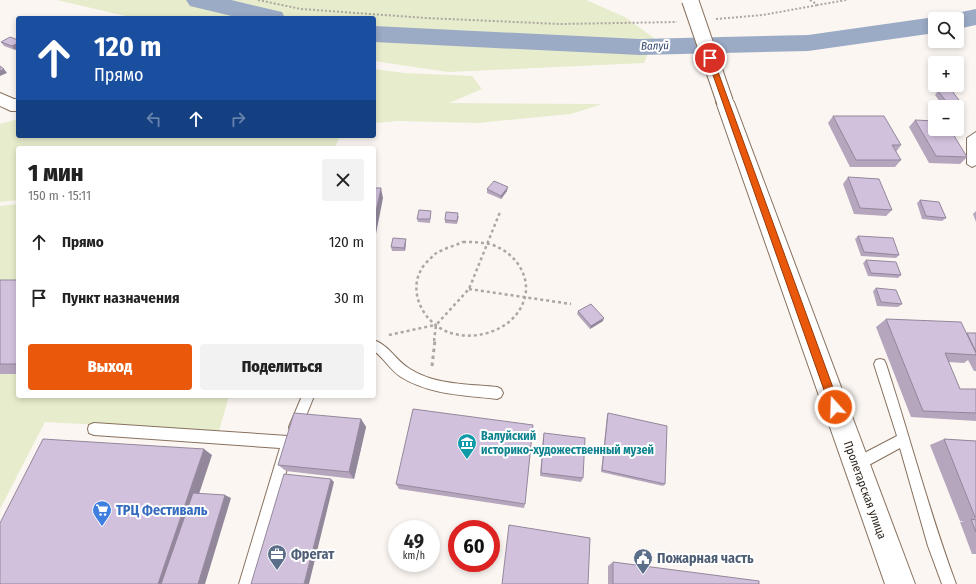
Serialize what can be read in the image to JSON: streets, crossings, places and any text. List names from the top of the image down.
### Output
{
  "streets": {
    "main road": ["Пролетарская улица"]
  },
  "water": ["Валуй"],
  "places": {
    "museum": ["Валуйский историко-художественный музей"],
    "supermarket": ["ТРЦ Фестиваль"],
    "office": ["Фрегат"],
    "public building": ["Пожарная часть"]
  },
  "page": {
    "map_buttons": ["+", "−"],
    "turn": ["120 m", "Прямо"],
    "heading": ["1 мин", "150 m · 15:11"],
    "list": [
      {
        "name": "Прямо",
        "value": "120 m"
      },
      {
        "name": "Пункт назначения",
        "value": "30 m"
      }
    ],
    "buttons": ["Выход", "Поделиться"],
    "speed": "49 km/h",
    "limit": "60"
  }
}
